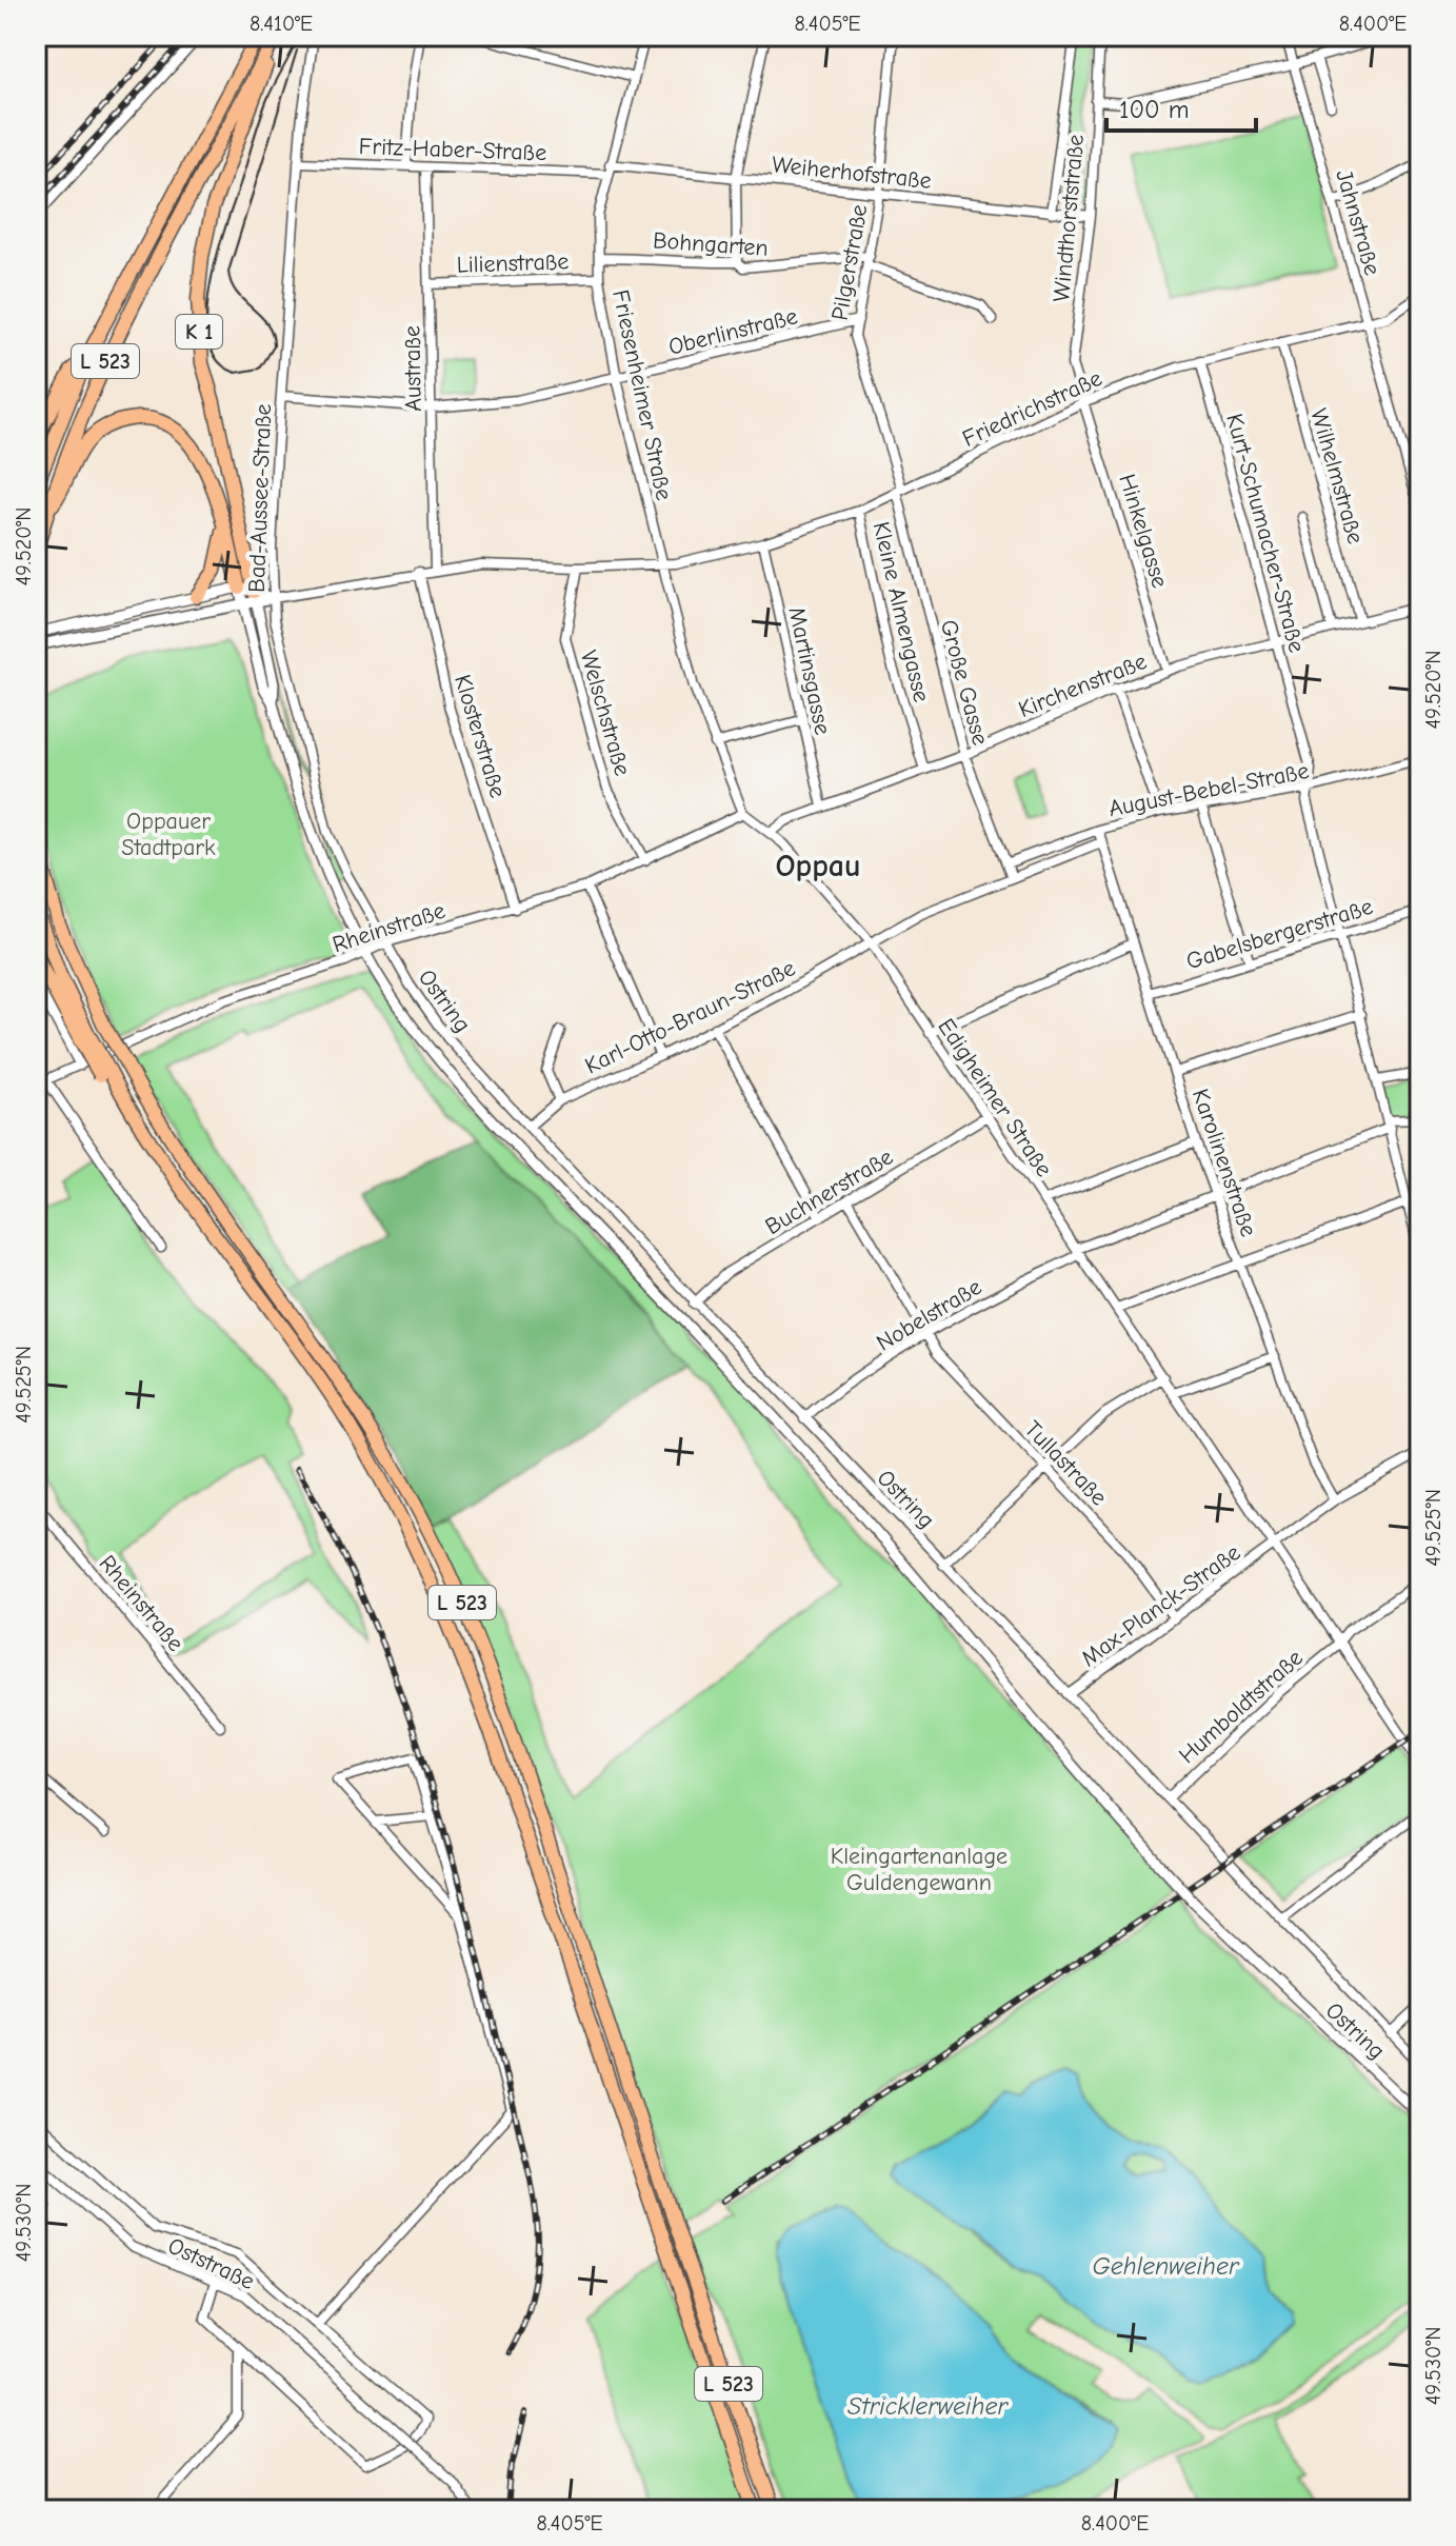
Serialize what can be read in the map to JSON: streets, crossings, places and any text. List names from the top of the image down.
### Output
{
  "streets": {
    "highway": ["K 1", "L 523"],
    "street": [
      "Fritz-Haber-Straße",
      "Weiherhofstraße",
      "Windthorststraße",
      "Jahnstraße",
      "Bohngarten",
      "Lilienstraße",
      "Pilgerstraße",
      "Oberlinstraße",
      "Austraße",
      "Friesenheimer Straße",
      "Friedrichstraße",
      "Wilhelmstraße",
      "Bad-Aussee-Straße",
      "Hinkelgasse",
      "Kurt-Schumacher-Straße",
      "Kleine Almengasse",
      "Martinsgasse",
      "Große Gasse",
      "Kirchenstraße",
      "Welschstraße",
      "Klosterstraße",
      "August-Bebel-Straße",
      "Rheinstraße",
      "Gabelsbergerstraße",
      "Ostring",
      "Karl-Otto-Braun-Straße",
      "Edigheimer Straße",
      "Karolinenstraße",
      "Buchnerstraße",
      "Nobelstraße",
      "Tullastraße",
      "Max-Planck-Straße",
      "Humboldtstraße",
      "Oststraße"
    ]
  },
  "crossings": [
    ["Fritz-Haber-Straße", "Weiherhofstraße"],
    ["Fritz-Haber-Straße", "Austraße"],
    ["Fritz-Haber-Straße", "Friesenheimer Straße"],
    ["Fritz-Haber-Straße", "Bad-Aussee-Straße"],
    ["Weiherhofstraße", "Windthorststraße"],
    ["Weiherhofstraße", "Pilgerstraße"],
    ["Weiherhofstraße", "Friesenheimer Straße"],
    ["Windthorststraße", "Friedrichstraße"],
    ["Windthorststraße", "Hinkelgasse"],
    ["Jahnstraße", "Friedrichstraße"],
    ["Bohngarten", "Pilgerstraße"],
    ["Bohngarten", "Friesenheimer Straße"],
    ["Lilienstraße", "Austraße"],
    ["Lilienstraße", "Friesenheimer Straße"],
    ["Pilgerstraße", "Oberlinstraße"],
    ["Pilgerstraße", "Friedrichstraße"],
    ["Pilgerstraße", "Große Gasse"],
    ["Oberlinstraße", "Austraße"],
    ["Oberlinstraße", "Friesenheimer Straße"],
    ["Oberlinstraße", "Bad-Aussee-Straße"],
    ["K 1", "L 523"],
    ["K 1", "Rheinstraße"],
    ["K 1", "Ostring"],
    ["Austraße", "Friedrichstraße"],
    ["Friesenheimer Straße", "Friedrichstraße"],
    ["Friedrichstraße", "Wilhelmstraße"],
    ["Friedrichstraße", "Bad-Aussee-Straße"],
    ["Friedrichstraße", "Hinkelgasse"],
    ["Friedrichstraße", "Kurt-Schumacher-Straße"],
    ["Friedrichstraße", "Kleine Almengasse"],
    ["Friedrichstraße", "Martinsgasse"],
    ["Friedrichstraße", "Große Gasse"],
    ["Friedrichstraße", "Welschstraße"],
    ["Friedrichstraße", "Klosterstraße"],
    ["Wilhelmstraße", "Kirchenstraße"],
    ["Bad-Aussee-Straße", "Rheinstraße"],
    ["Bad-Aussee-Straße", "Ostring"],
    ["Hinkelgasse", "Kirchenstraße"],
    ["Kurt-Schumacher-Straße", "Kirchenstraße"],
    ["Kurt-Schumacher-Straße", "August-Bebel-Straße"],
    ["Kurt-Schumacher-Straße", "Gabelsbergerstraße"],
    ["Kurt-Schumacher-Straße", "Nobelstraße"],
    ["Kleine Almengasse", "Kirchenstraße"],
    ["Martinsgasse", "Kirchenstraße"],
    ["Große Gasse", "Kirchenstraße"],
    ["Große Gasse", "August-Bebel-Straße"],
    ["Kirchenstraße", "Edigheimer Straße"],
    ["Welschstraße", "Rheinstraße"],
    ["Klosterstraße", "Rheinstraße"],
    ["August-Bebel-Straße", "Karl-Otto-Braun-Straße"],
    ["August-Bebel-Straße", "Edigheimer Straße"],
    ["August-Bebel-Straße", "Karolinenstraße"],
    ["Rheinstraße", "Ostring"],
    ["Rheinstraße", "Edigheimer Straße"],
    ["Gabelsbergerstraße", "Karolinenstraße"],
    ["Ostring", "Karl-Otto-Braun-Straße"],
    ["Ostring", "Buchnerstraße"],
    ["Ostring", "Nobelstraße"],
    ["Ostring", "Max-Planck-Straße"],
    ["Ostring", "Humboldtstraße"],
    ["Karl-Otto-Braun-Straße", "Edigheimer Straße"],
    ["Edigheimer Straße", "Buchnerstraße"],
    ["Edigheimer Straße", "Nobelstraße"],
    ["Edigheimer Straße", "Max-Planck-Straße"],
    ["Edigheimer Straße", "Humboldtstraße"],
    ["Karolinenstraße", "Nobelstraße"],
    ["Buchnerstraße", "Tullastraße"],
    ["Nobelstraße", "Tullastraße"],
    ["Tullastraße", "Max-Planck-Straße"]
  ],
  "districts": ["Oppau"],
  "water": ["Gehlenweiher", "Stricklerweiher"],
  "parks": ["Oppauer Stadtpark", "Kleingartenanlage Guldengewann"],
  "scale_bar": "100 m",
  "coordinates": [
    "8.410°E",
    "8.405°E",
    "8.400°E",
    "49.520°N",
    "49.525°N",
    "49.530°N"
  ]
}
